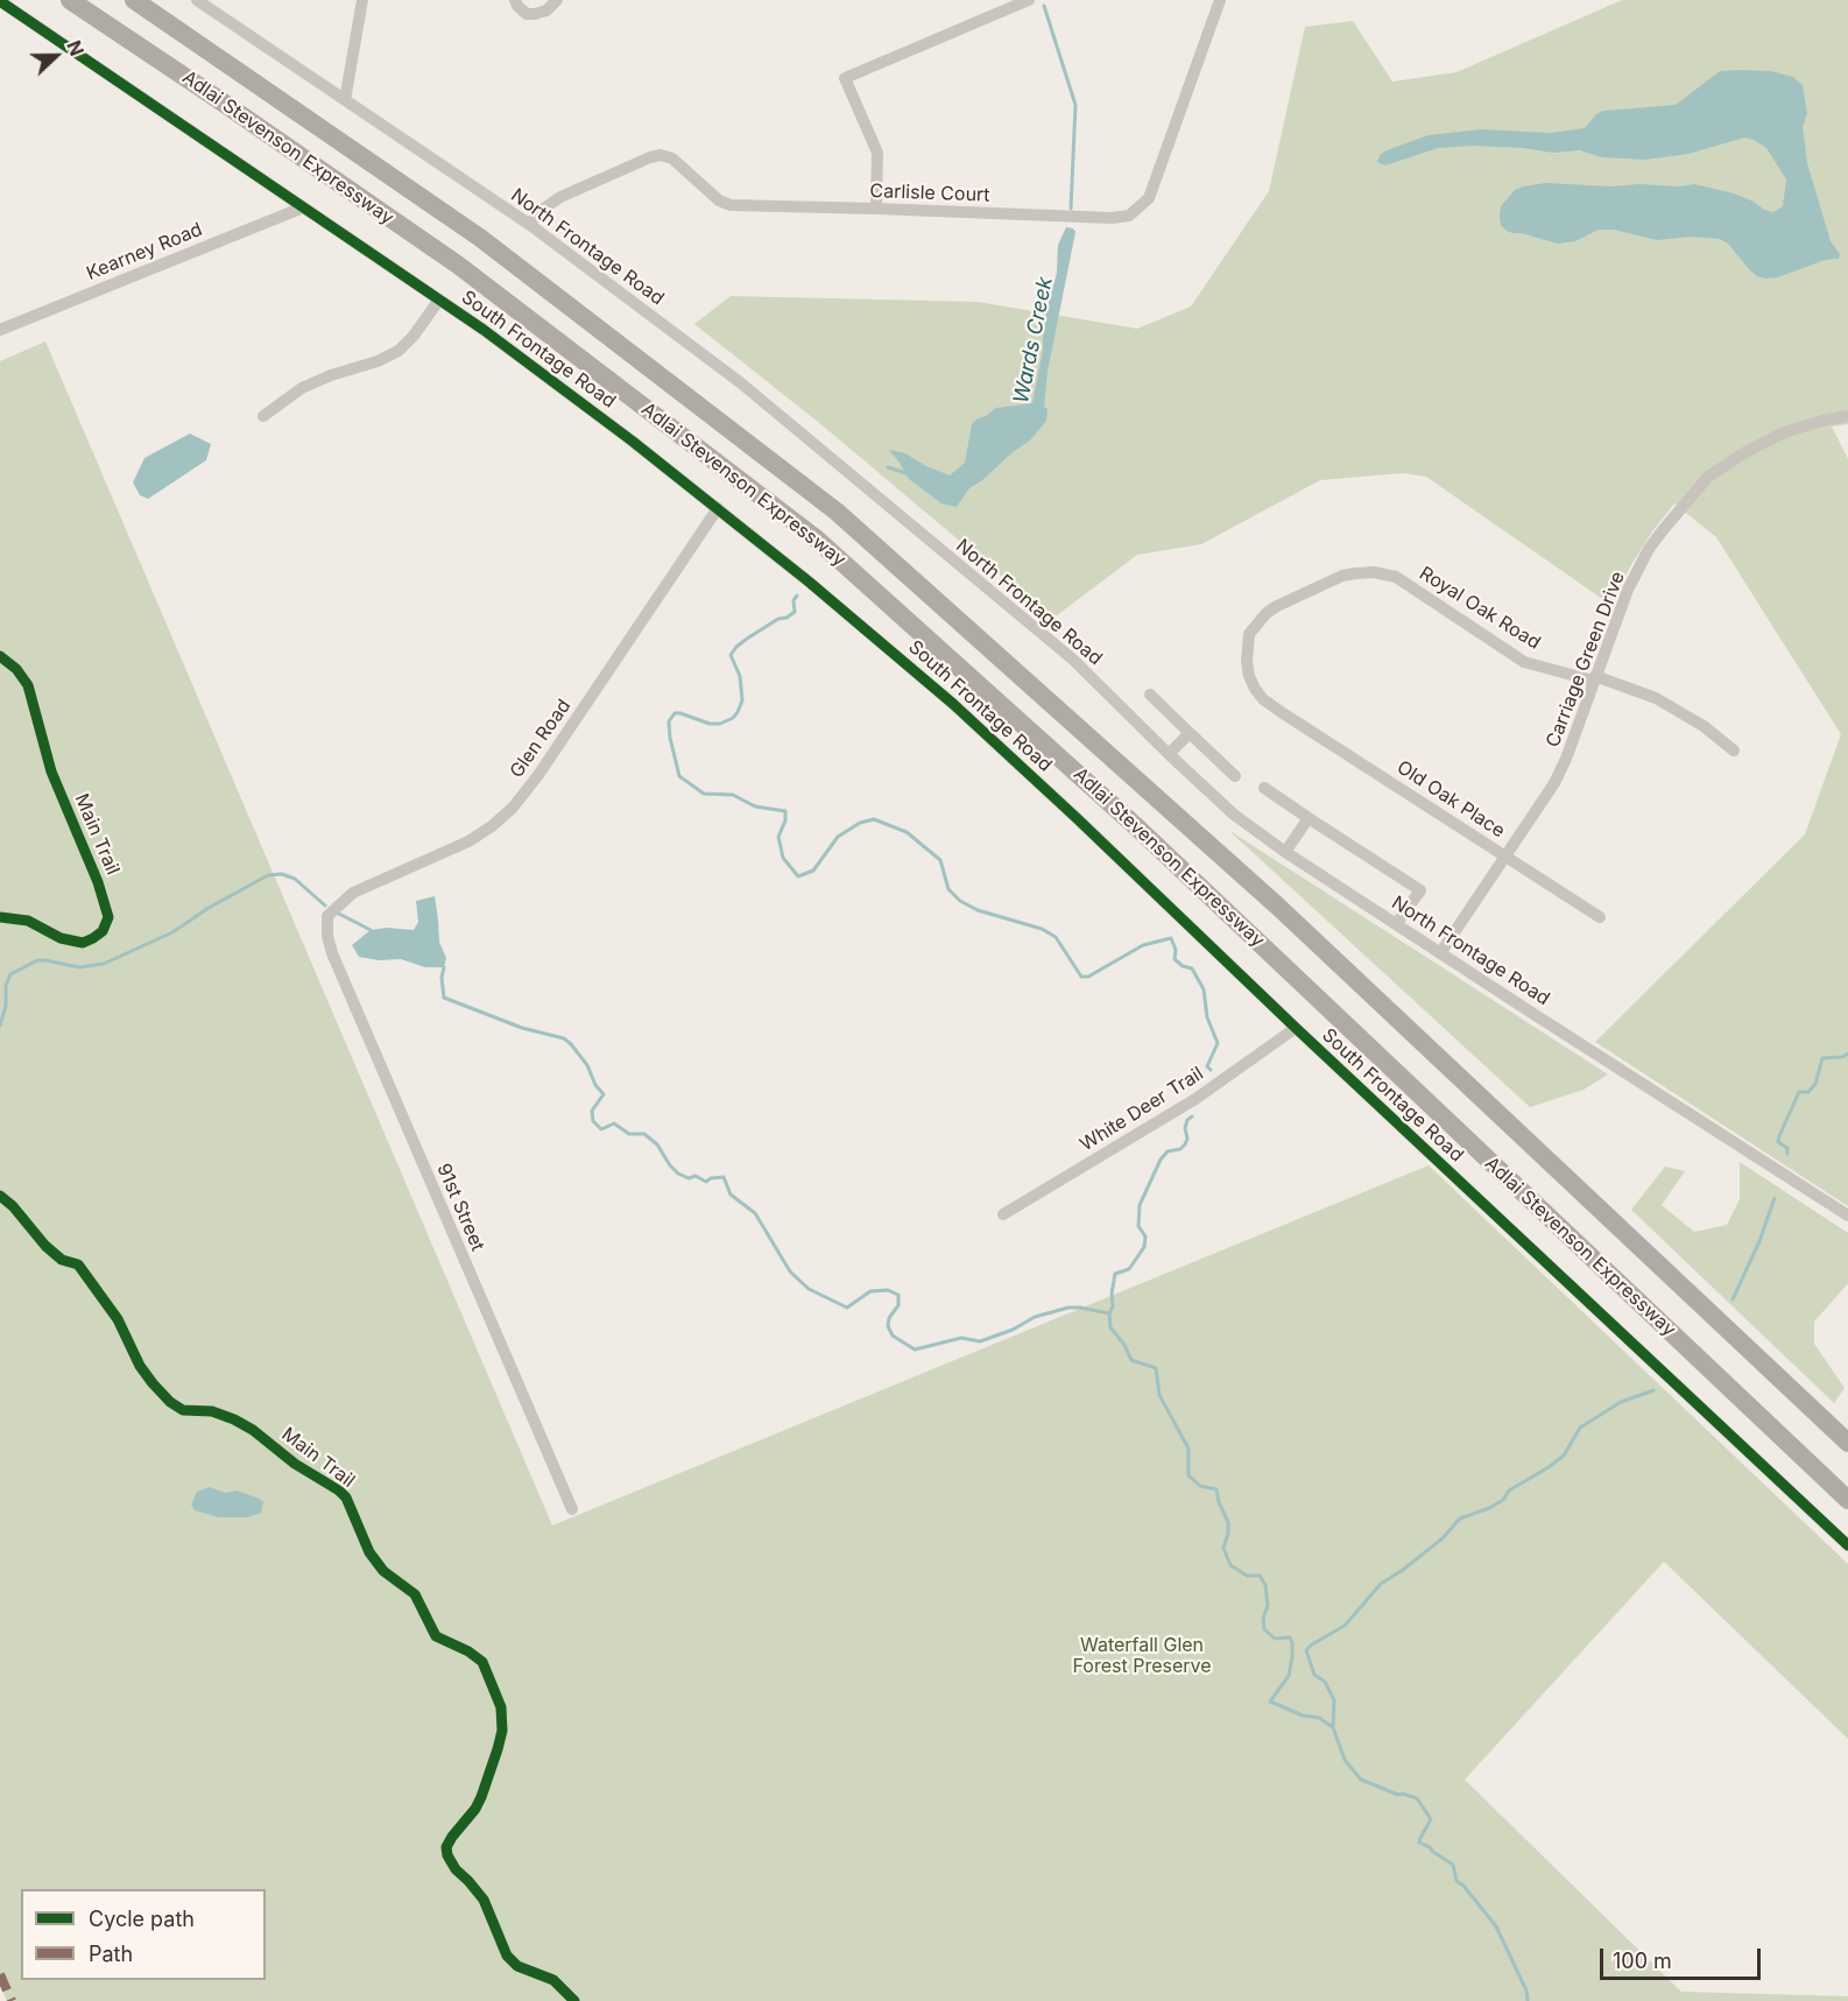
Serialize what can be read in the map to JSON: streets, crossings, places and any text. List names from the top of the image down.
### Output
{
  "streets": {
    "highway": ["Adlai Stevenson Expressway"],
    "street": [
      "Carlisle Court",
      "North Frontage Road",
      "Kearney Road",
      "South Frontage Road",
      "Royal Oak Road",
      "Carriage Green Drive",
      "Glen Road",
      "Old Oak Place",
      "White Deer Trail",
      "91st Street"
    ],
    "cycle path": ["Main Trail"]
  },
  "crossings": [
    ["Carlisle Court", "North Frontage Road"],
    ["North Frontage Road", "Carriage Green Drive"],
    ["Kearney Road", "South Frontage Road"],
    ["South Frontage Road", "Glen Road"],
    ["South Frontage Road", "White Deer Trail"],
    ["Royal Oak Road", "Carriage Green Drive"],
    ["Royal Oak Road", "Old Oak Place"],
    ["Carriage Green Drive", "Old Oak Place"],
    ["Glen Road", "91st Street"]
  ],
  "water": ["Wards Creek"],
  "parks": ["Waterfall Glen Forest Preserve"],
  "legend": ["Cycle path", "Path"],
  "scale_bar": "100 m",
  "north": "right"
}
